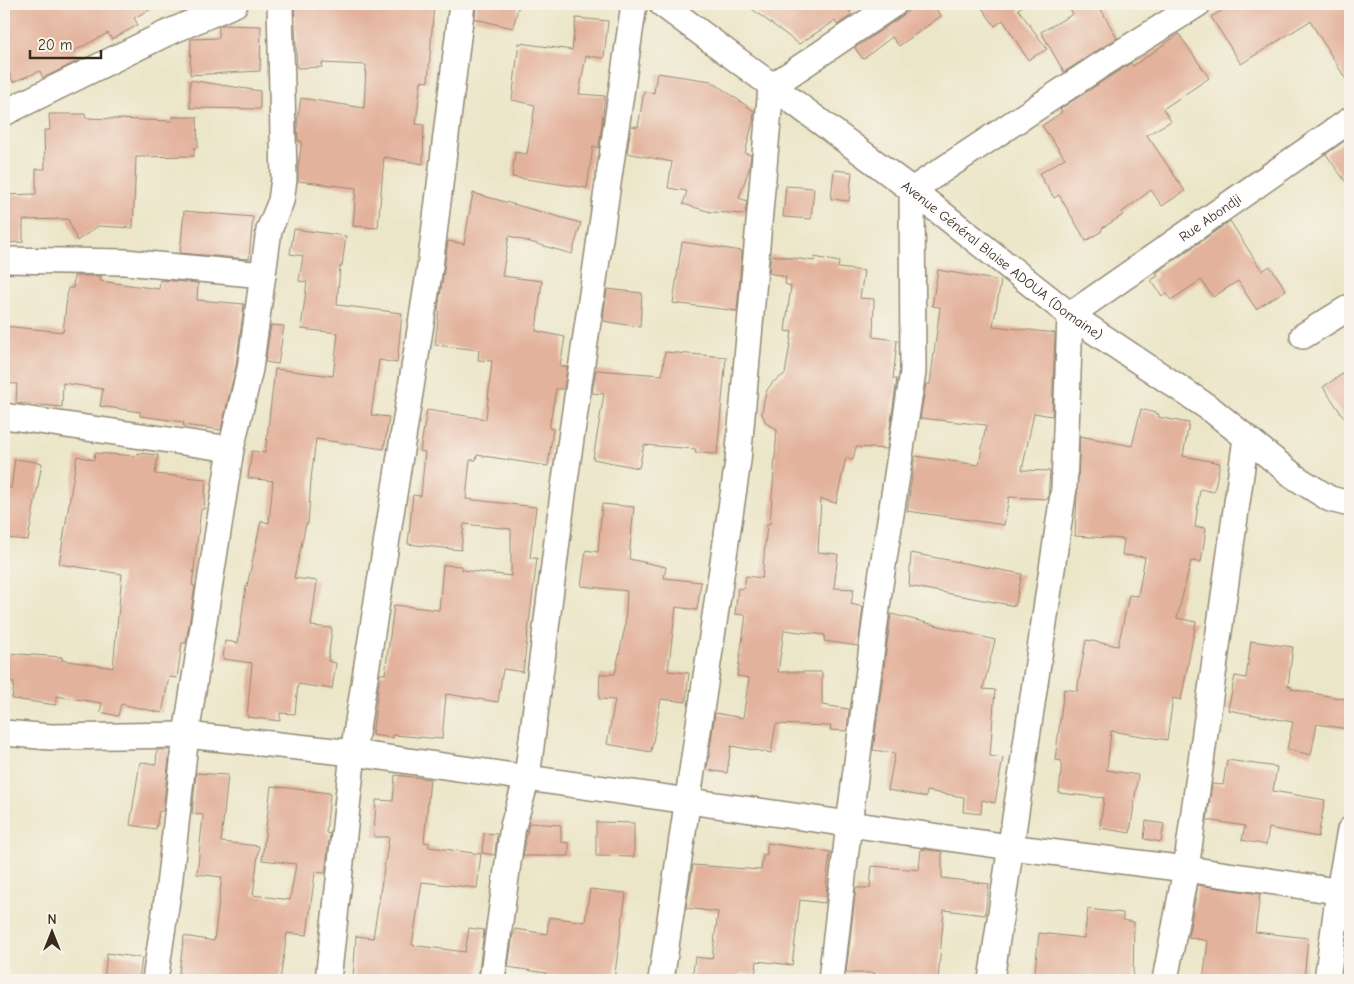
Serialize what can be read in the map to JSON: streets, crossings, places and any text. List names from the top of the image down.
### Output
{
  "streets": {
    "street": ["Rue Abondji", "Avenue Général Blaise ADOUA (Domaine)"]
  },
  "crossings": [
    ["Rue Abondji", "Avenue Général Blaise ADOUA (Domaine)"]
  ],
  "scale_bar": "20 m",
  "north": "top"
}
